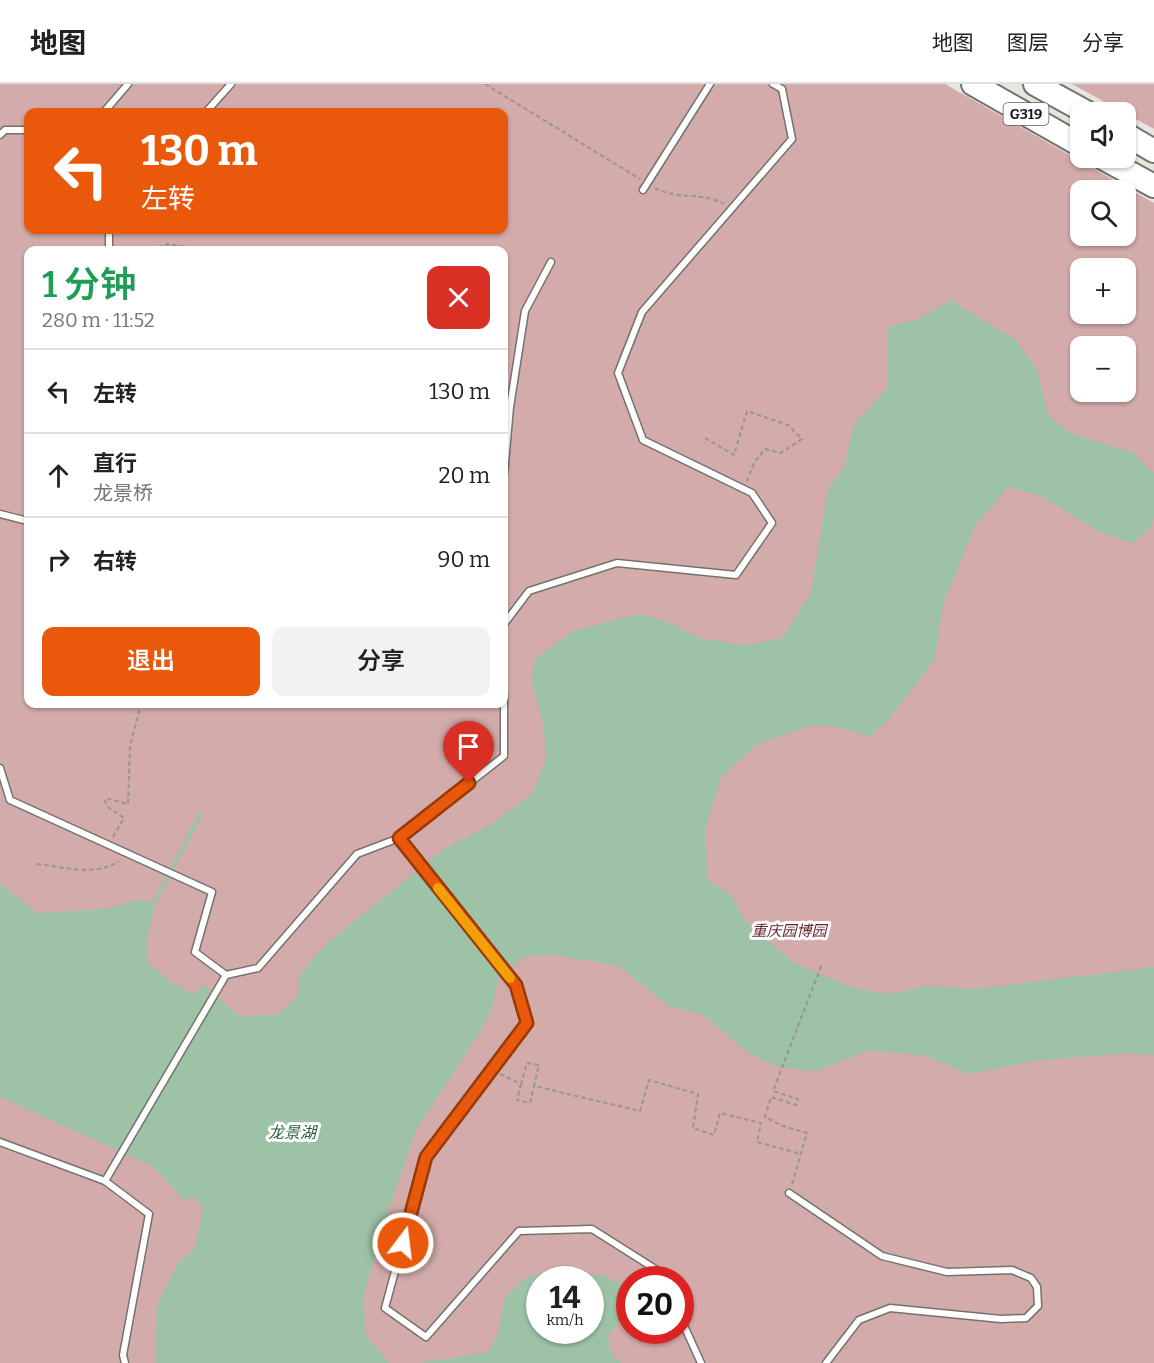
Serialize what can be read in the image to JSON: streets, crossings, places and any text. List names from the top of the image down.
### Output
{
  "streets": {
    "highway": ["G319"]
  },
  "water": ["龙景湖"],
  "parks": ["重庆园博园"],
  "page": {
    "header": "地图",
    "nav": ["地图", "图层", "分享"],
    "map_buttons": ["+", "−"],
    "turn": ["130 m", "左转"],
    "heading": ["1 分钟", "280 m · 11:52"],
    "list": [
      {
        "name": "左转",
        "value": "130 m"
      },
      {
        "name": "直行",
        "note": "龙景桥",
        "value": "20 m"
      },
      {
        "name": "右转",
        "value": "90 m"
      }
    ],
    "buttons": ["退出", "分享"],
    "speed": "14 km/h",
    "limit": "20"
  }
}
